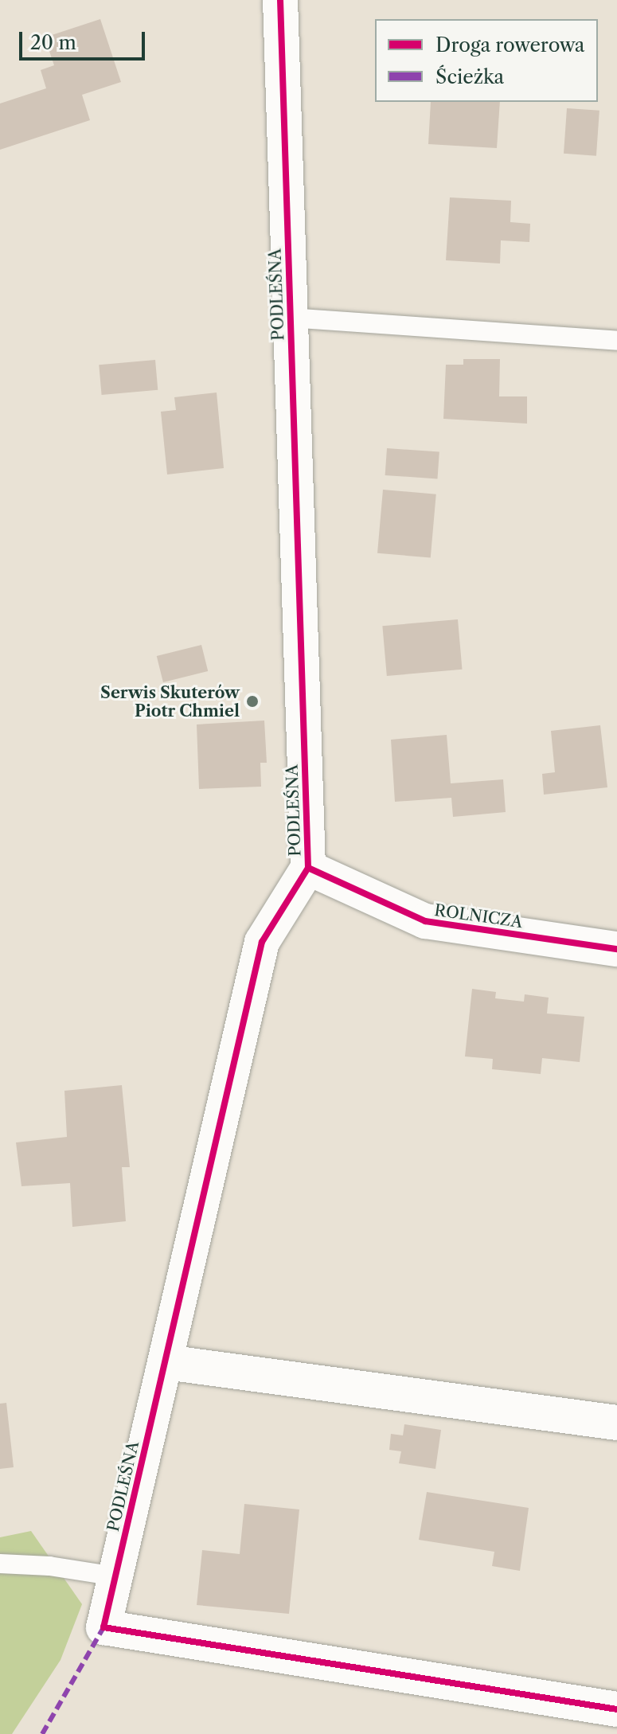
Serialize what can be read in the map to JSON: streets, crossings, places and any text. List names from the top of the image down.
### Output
{
  "streets": {
    "street": ["PODLEŚNA", "ROLNICZA"]
  },
  "crossings": [
    ["PODLEŚNA", "ROLNICZA"]
  ],
  "places": ["Serwis Skuterów Piotr Chmiel"],
  "legend": ["Droga rowerowa", "Ścieżka"],
  "scale_bar": "20 m"
}
